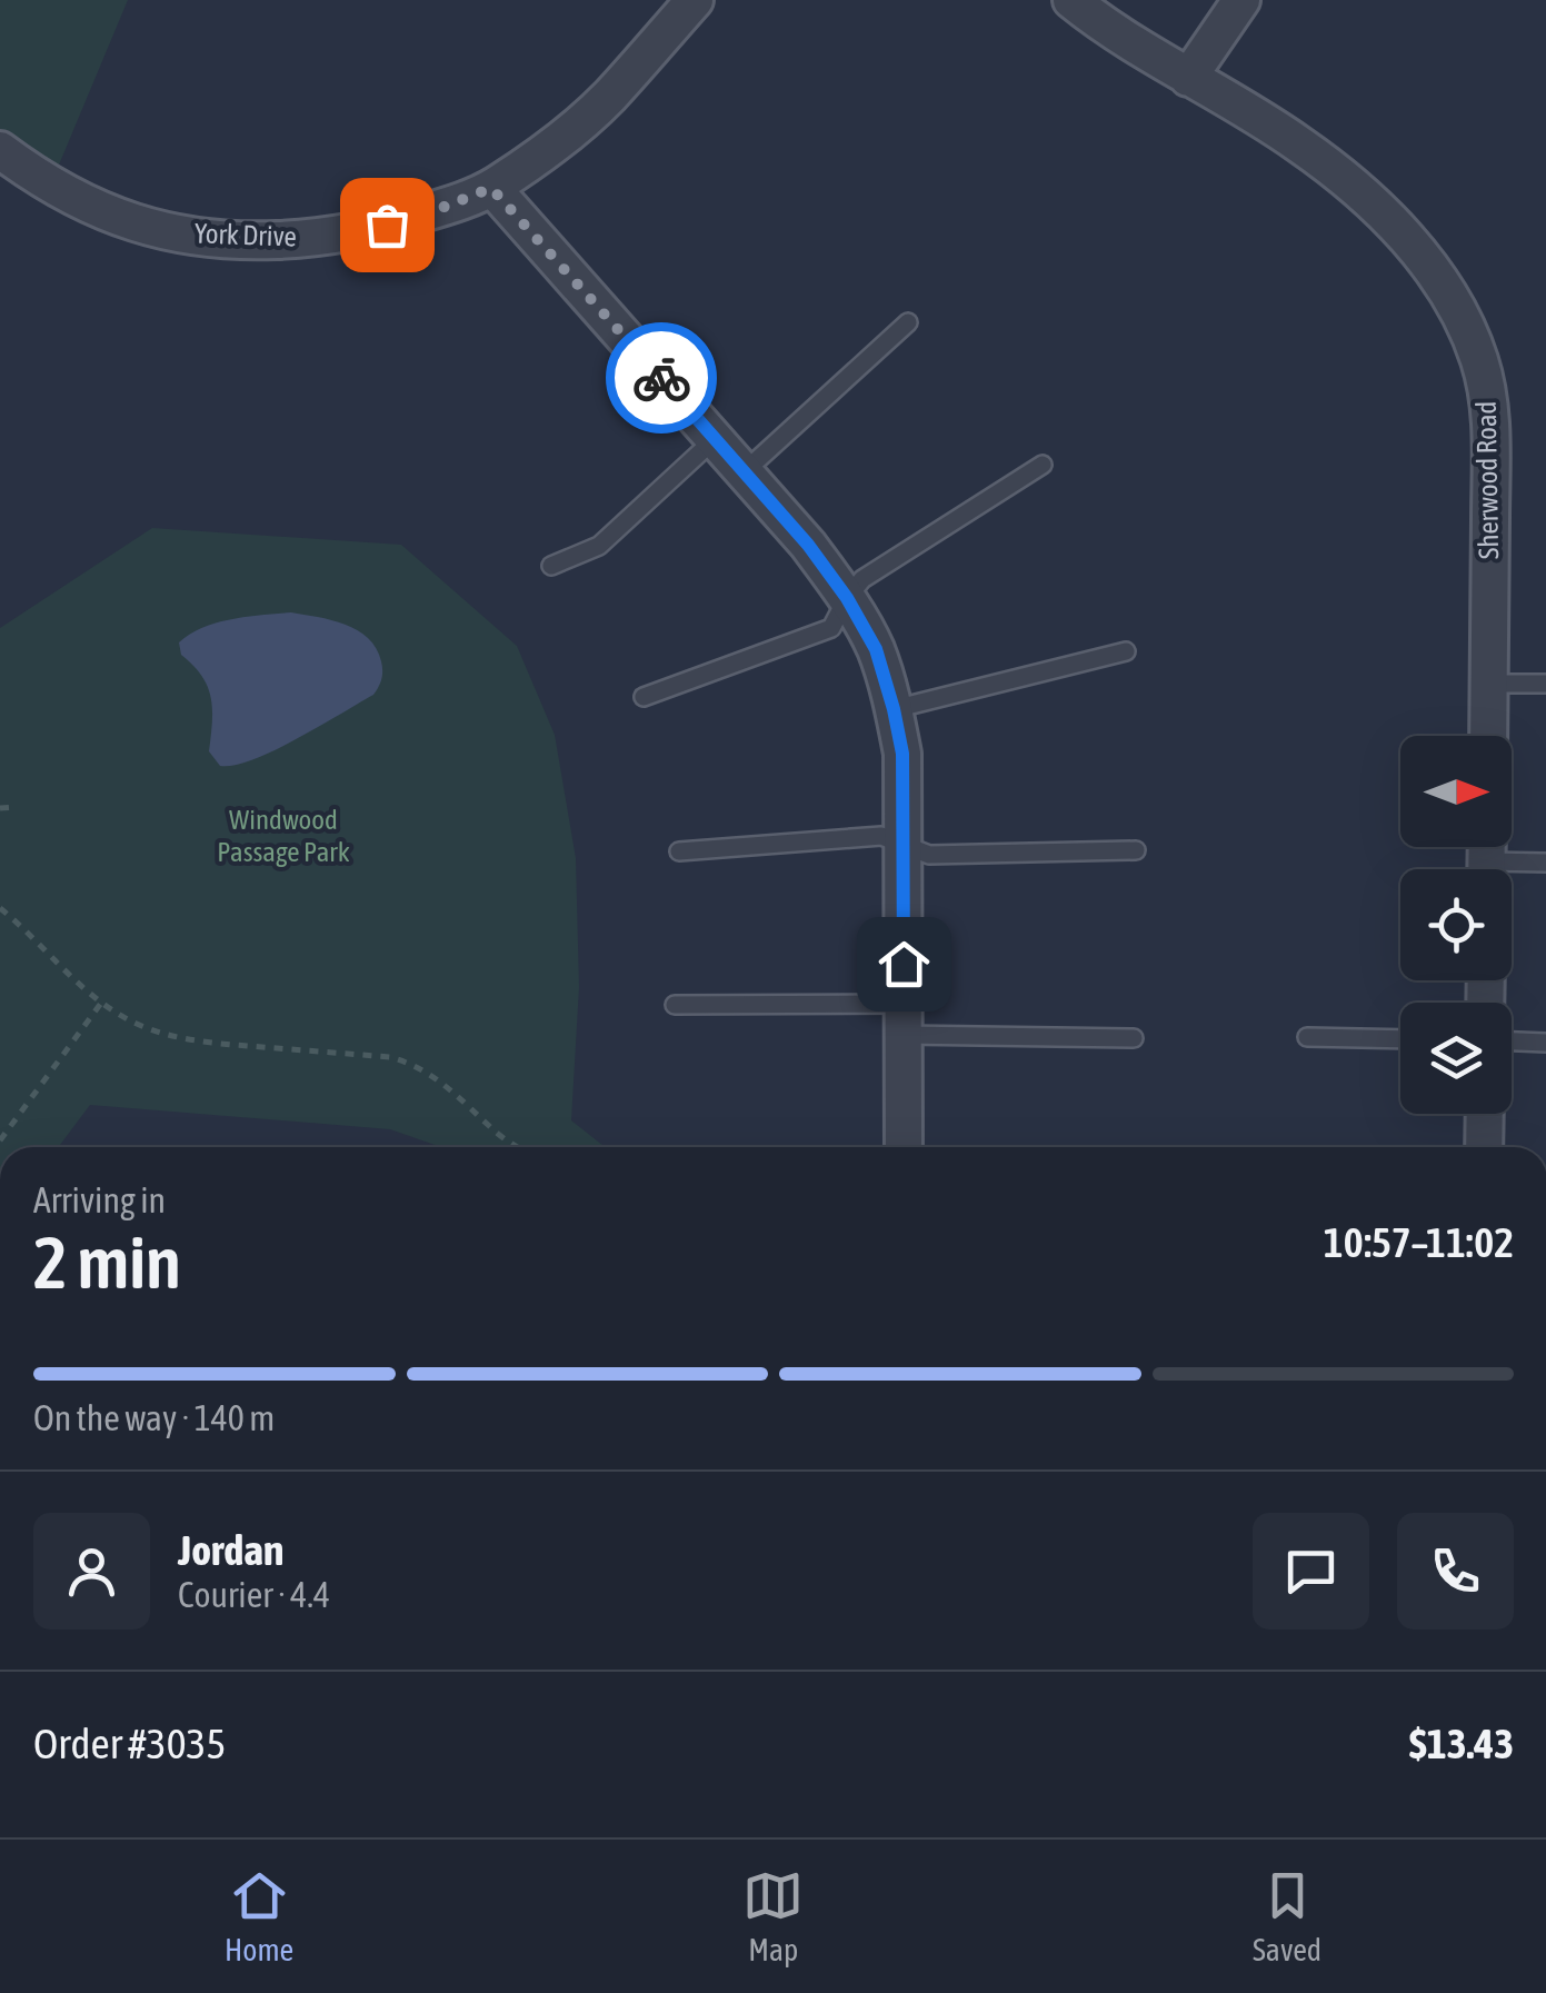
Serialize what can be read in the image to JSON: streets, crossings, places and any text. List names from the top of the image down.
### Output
{
  "streets": {
    "street": ["York Drive", "Sherwood Road"]
  },
  "parks": ["Windwood Passage Park"],
  "north": "right",
  "page": {
    "heading": ["2 min", "Arriving in", "10:57–11:02"],
    "panel": [
      "Jordan",
      "Courier · 4.4",
      "Order #3035",
      "$13.43"
    ],
    "bar": "On the way · 140 m",
    "tabs": ["Home", "Map", "Saved"]
  }
}
